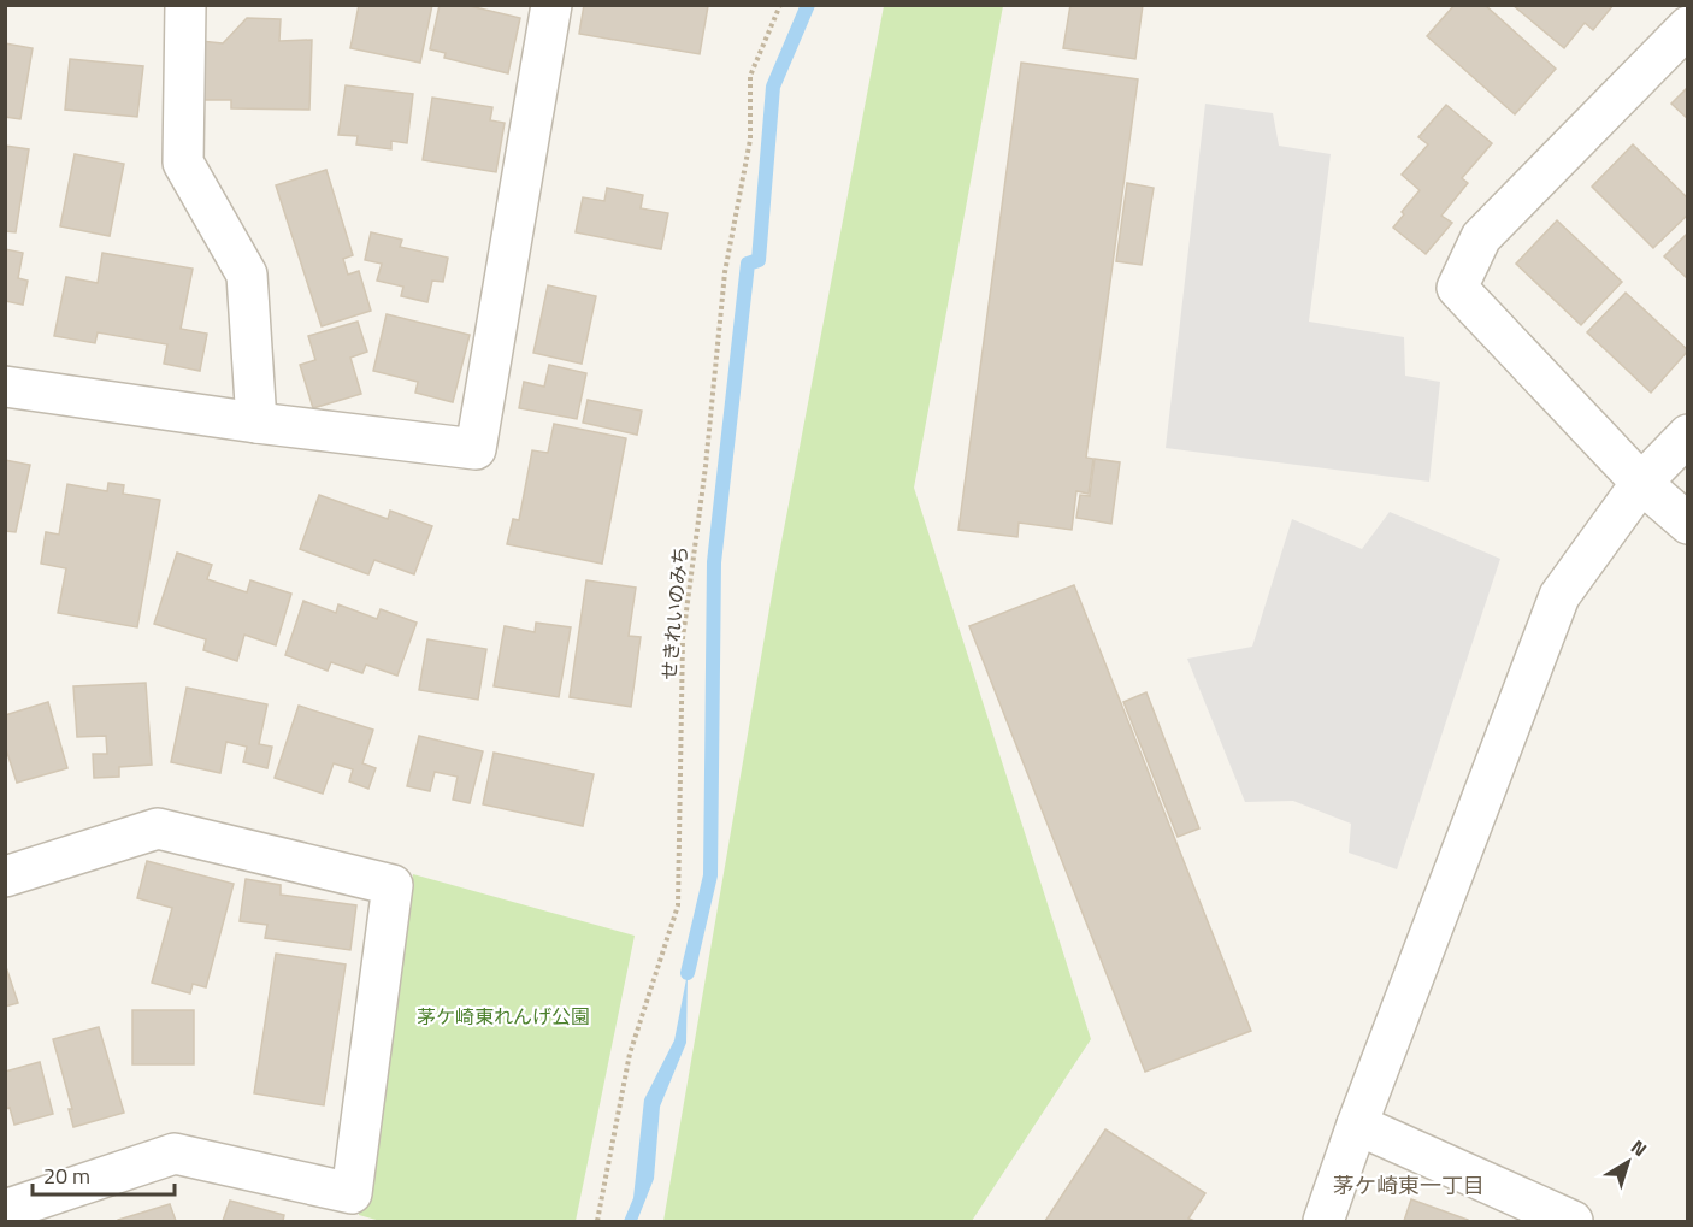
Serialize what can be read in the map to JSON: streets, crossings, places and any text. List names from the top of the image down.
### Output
{
  "streets": {
    "path": ["せきれいのみち"]
  },
  "districts": ["茅ケ崎東一丁目"],
  "parks": ["茅ケ崎東れんげ公園"],
  "scale_bar": "20 m",
  "north": "top right"
}
